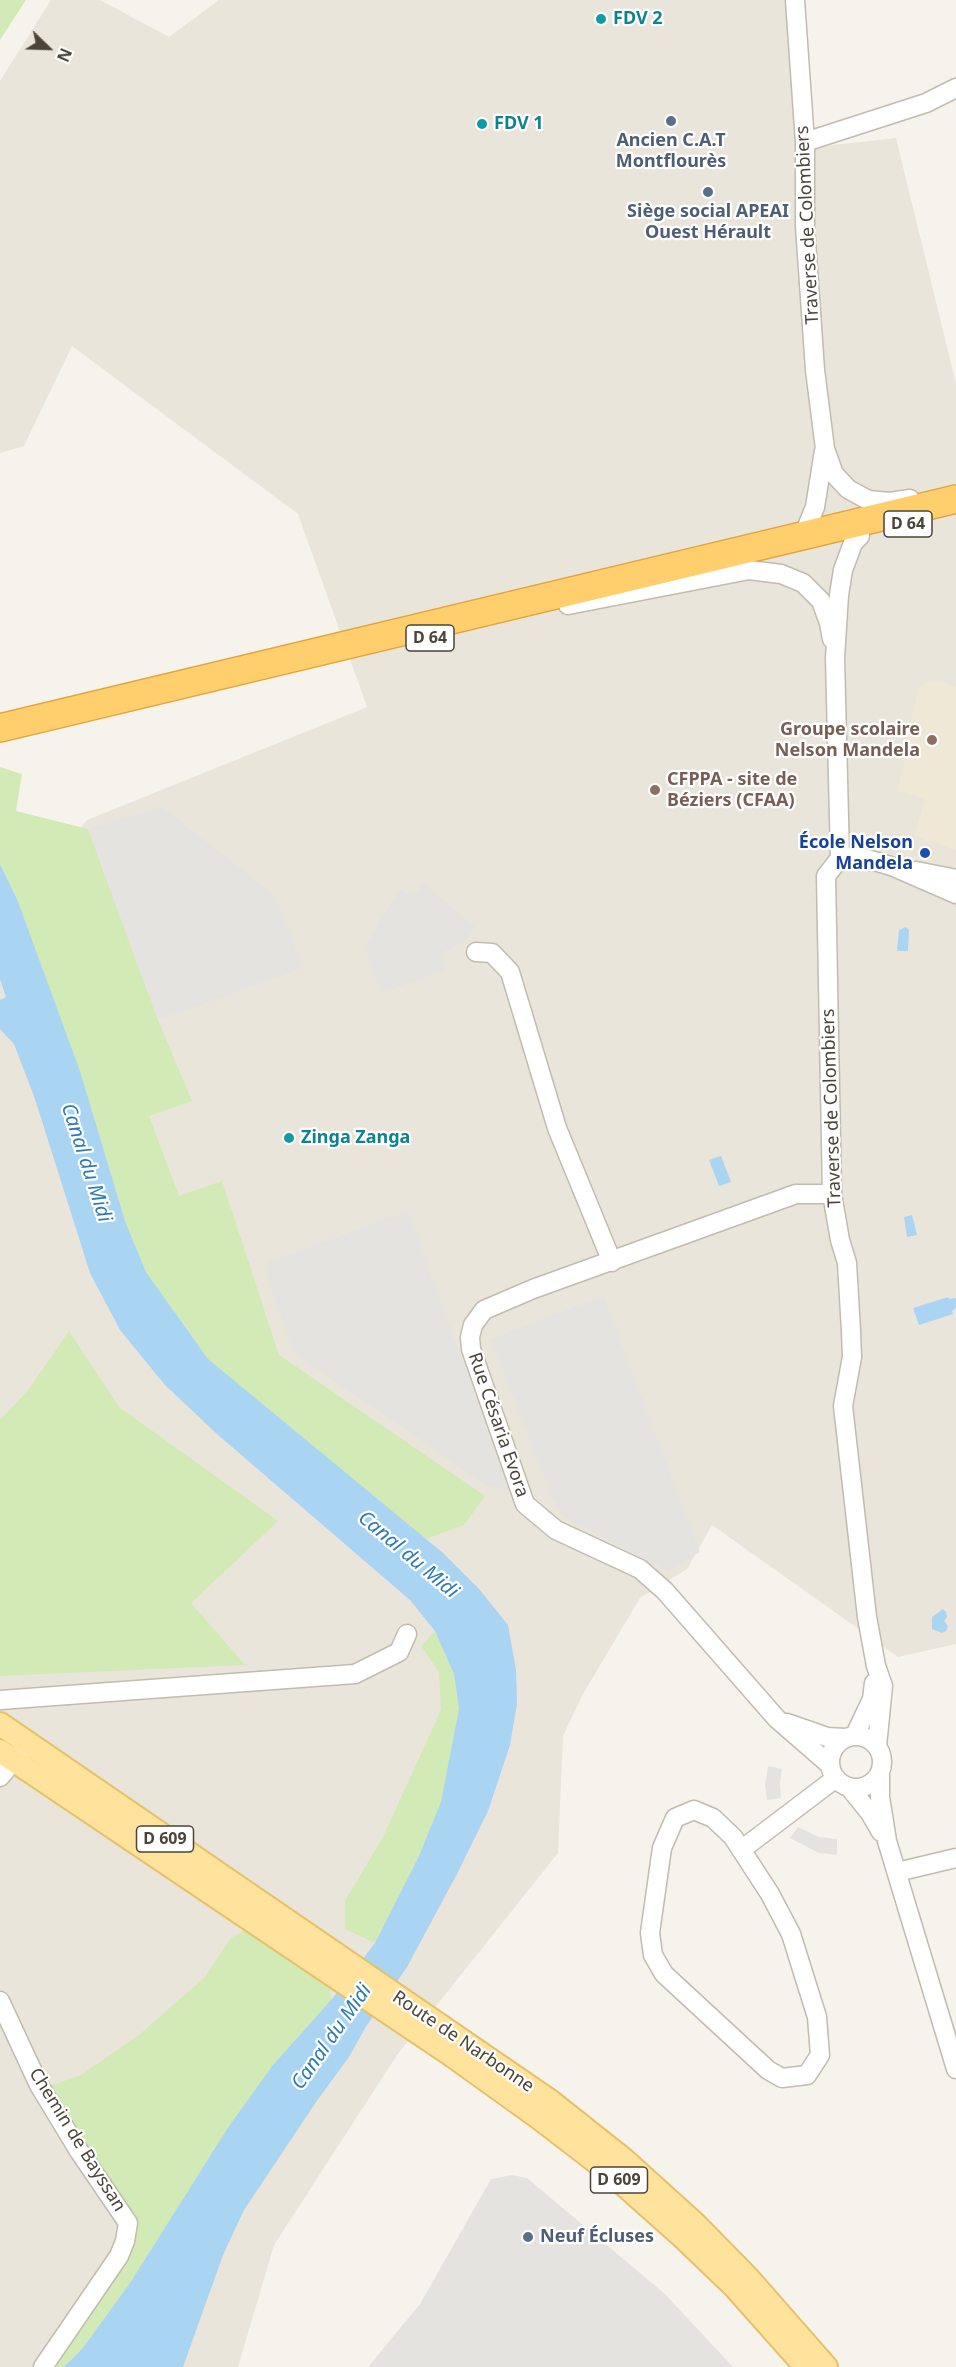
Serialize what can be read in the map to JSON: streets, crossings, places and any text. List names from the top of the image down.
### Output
{
  "streets": {
    "highway": ["D 64"],
    "main road": ["D 609", "Route de Narbonne"],
    "street": ["Traverse de Colombiers", "Rue Césaria Evora", "Chemin de Bayssan"]
  },
  "crossings": [
    ["Traverse de Colombiers", "D 64"],
    ["Traverse de Colombiers", "Rue Césaria Evora"]
  ],
  "water": ["Canal du Midi"],
  "places": [
    "FDV 2",
    "Ancien C.A.T Montflourès",
    "FDV 1",
    "Siège social APEAI Ouest Hérault",
    "Groupe scolaire Nelson Mandela",
    "CFPPA - site de Béziers (CFAA)",
    "École Nelson Mandela",
    "Zinga Zanga",
    "Neuf Écluses"
  ],
  "north": "bottom right"
}
